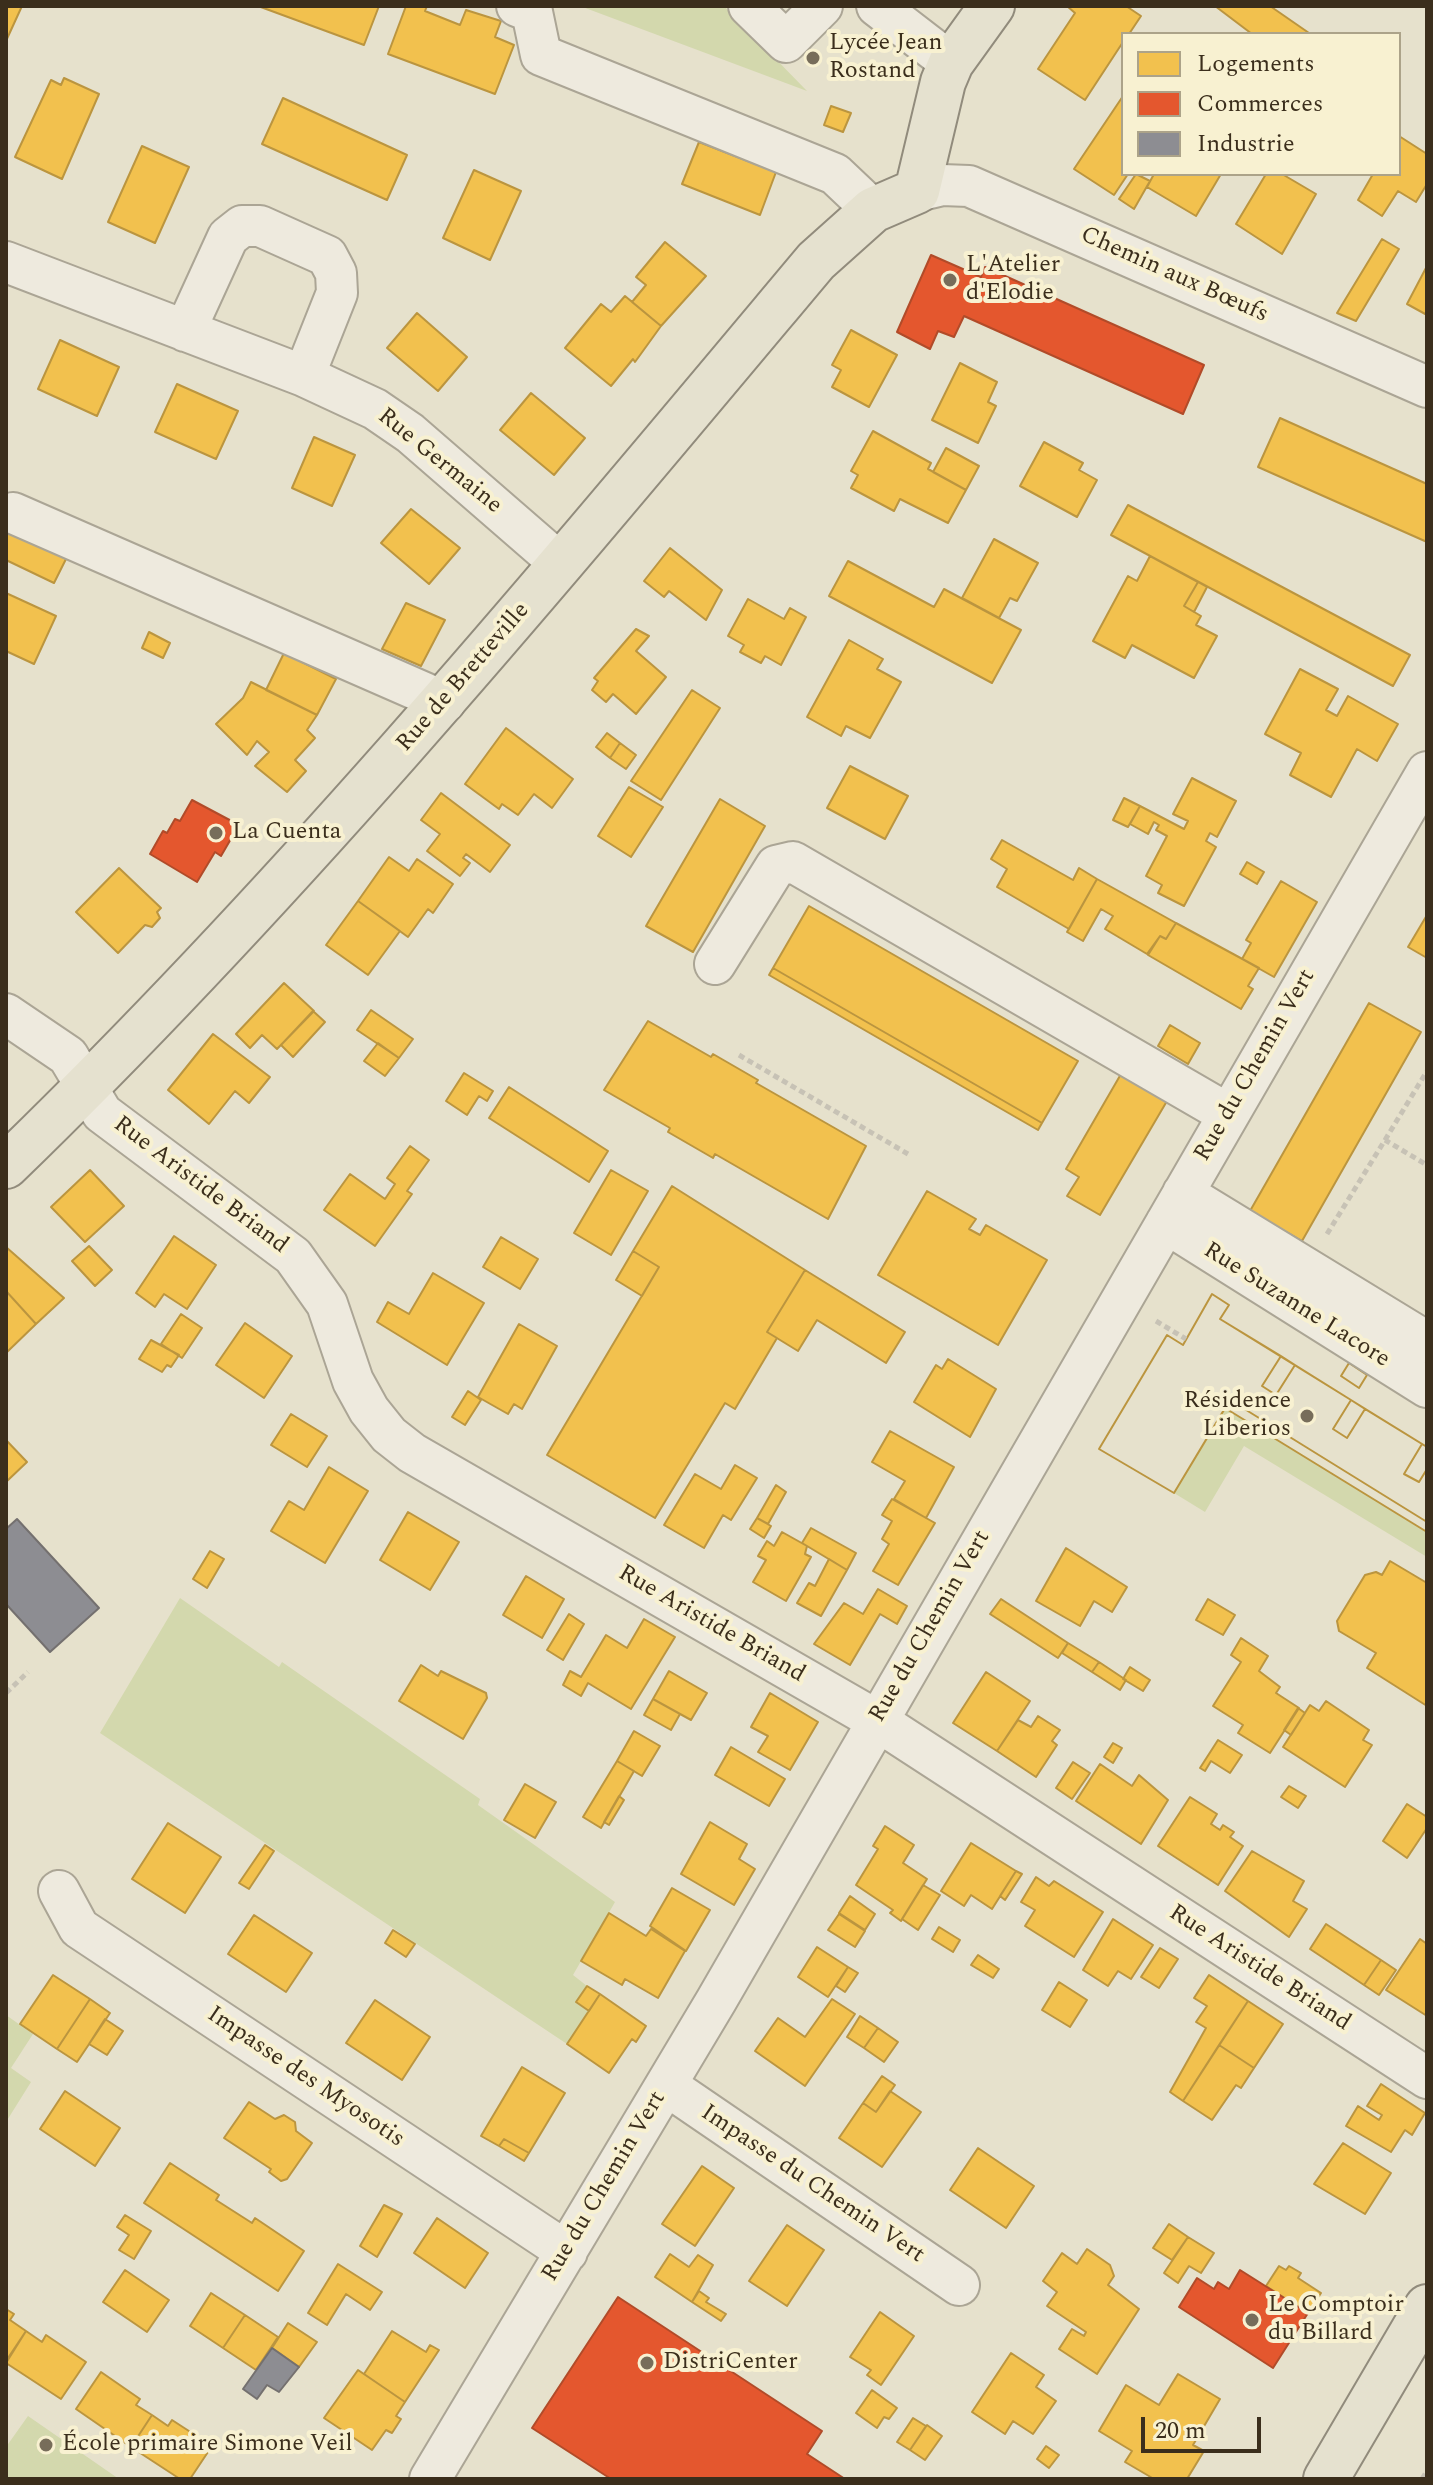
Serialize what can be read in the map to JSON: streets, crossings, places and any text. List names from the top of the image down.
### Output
{
  "streets": {
    "main road": ["Rue de Bretteville"],
    "street": [
      "Chemin aux Bœufs",
      "Rue Germaine",
      "Rue du Chemin Vert",
      "Rue Aristide Briand",
      "Rue Suzanne Lacore",
      "Impasse des Myosotis",
      "Impasse du Chemin Vert"
    ]
  },
  "crossings": [
    ["Chemin aux Bœufs", "Rue de Bretteville"],
    ["Rue Germaine", "Rue de Bretteville"],
    ["Rue de Bretteville", "Rue Aristide Briand"],
    ["Rue du Chemin Vert", "Rue Aristide Briand"],
    ["Rue du Chemin Vert", "Rue Suzanne Lacore"],
    ["Rue du Chemin Vert", "Impasse des Myosotis"],
    ["Rue du Chemin Vert", "Impasse du Chemin Vert"]
  ],
  "places": [
    "Lycée Jean Rostand",
    "L'Atelier d'Elodie",
    "La Cuenta",
    "Résidence Liberios",
    "Le Comptoir du Billard",
    "DistriCenter",
    "École primaire Simone Veil"
  ],
  "legend": ["Logements", "Commerces", "Industrie"],
  "scale_bar": "20 m"
}
